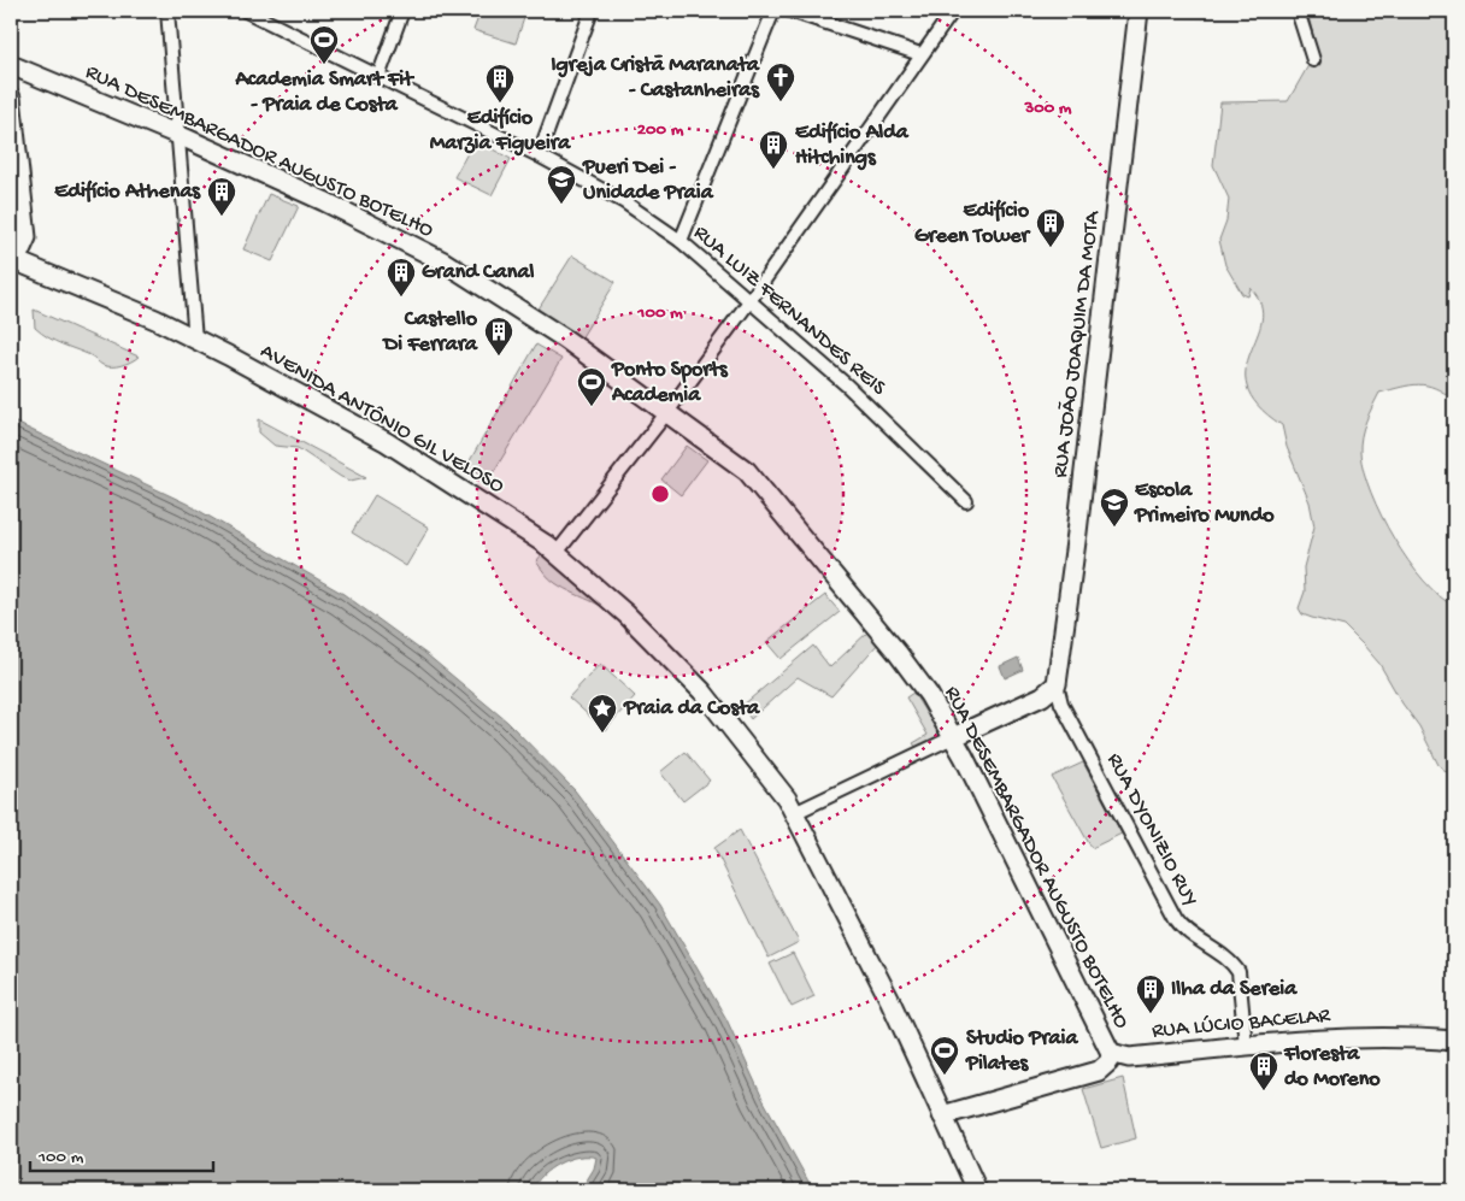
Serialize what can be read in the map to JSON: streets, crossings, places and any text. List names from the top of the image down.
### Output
{
  "streets": {
    "street": [
      "RUA DESEMBARGADOR AUGUSTO BOTELHO",
      "RUA LUIZ FERNANDES REIS",
      "RUA JOÃO JOAQUIM DA MOTA",
      "AVENIDA ANTÔNIO GIL VELOSO",
      "RUA DYONIZIO RUY",
      "RUA LÚCIO BACELAR"
    ]
  },
  "crossings": [
    ["RUA DESEMBARGADOR AUGUSTO BOTELHO", "RUA LÚCIO BACELAR"],
    ["RUA JOÃO JOAQUIM DA MOTA", "RUA DYONIZIO RUY"],
    ["RUA DYONIZIO RUY", "RUA LÚCIO BACELAR"]
  ],
  "places": {
    "sports": ["Academia Smart Fit - Praia de Costa", "Ponto Sports Academia", "Studio Praia Pilates"],
    "church": ["Igreja Cristã Maranata - Castanheiras"],
    "building": [
      "Edifício Marzia Figueira",
      "Edifício Alda Hitchings",
      "Edifício Athenas",
      "Edifício Green Tower",
      "Grand Canal",
      "Castello Di Ferrara",
      "Ilha da Sereia",
      "Floresta do Moreno"
    ],
    "school or university": ["Pueri Dei - Unidade Praia", "Escola Primeiro Mundo"],
    "place": ["Praia da Costa"]
  },
  "scale_bar": "100 m",
  "rings": ["300 m", "200 m", "100 m"]
}
